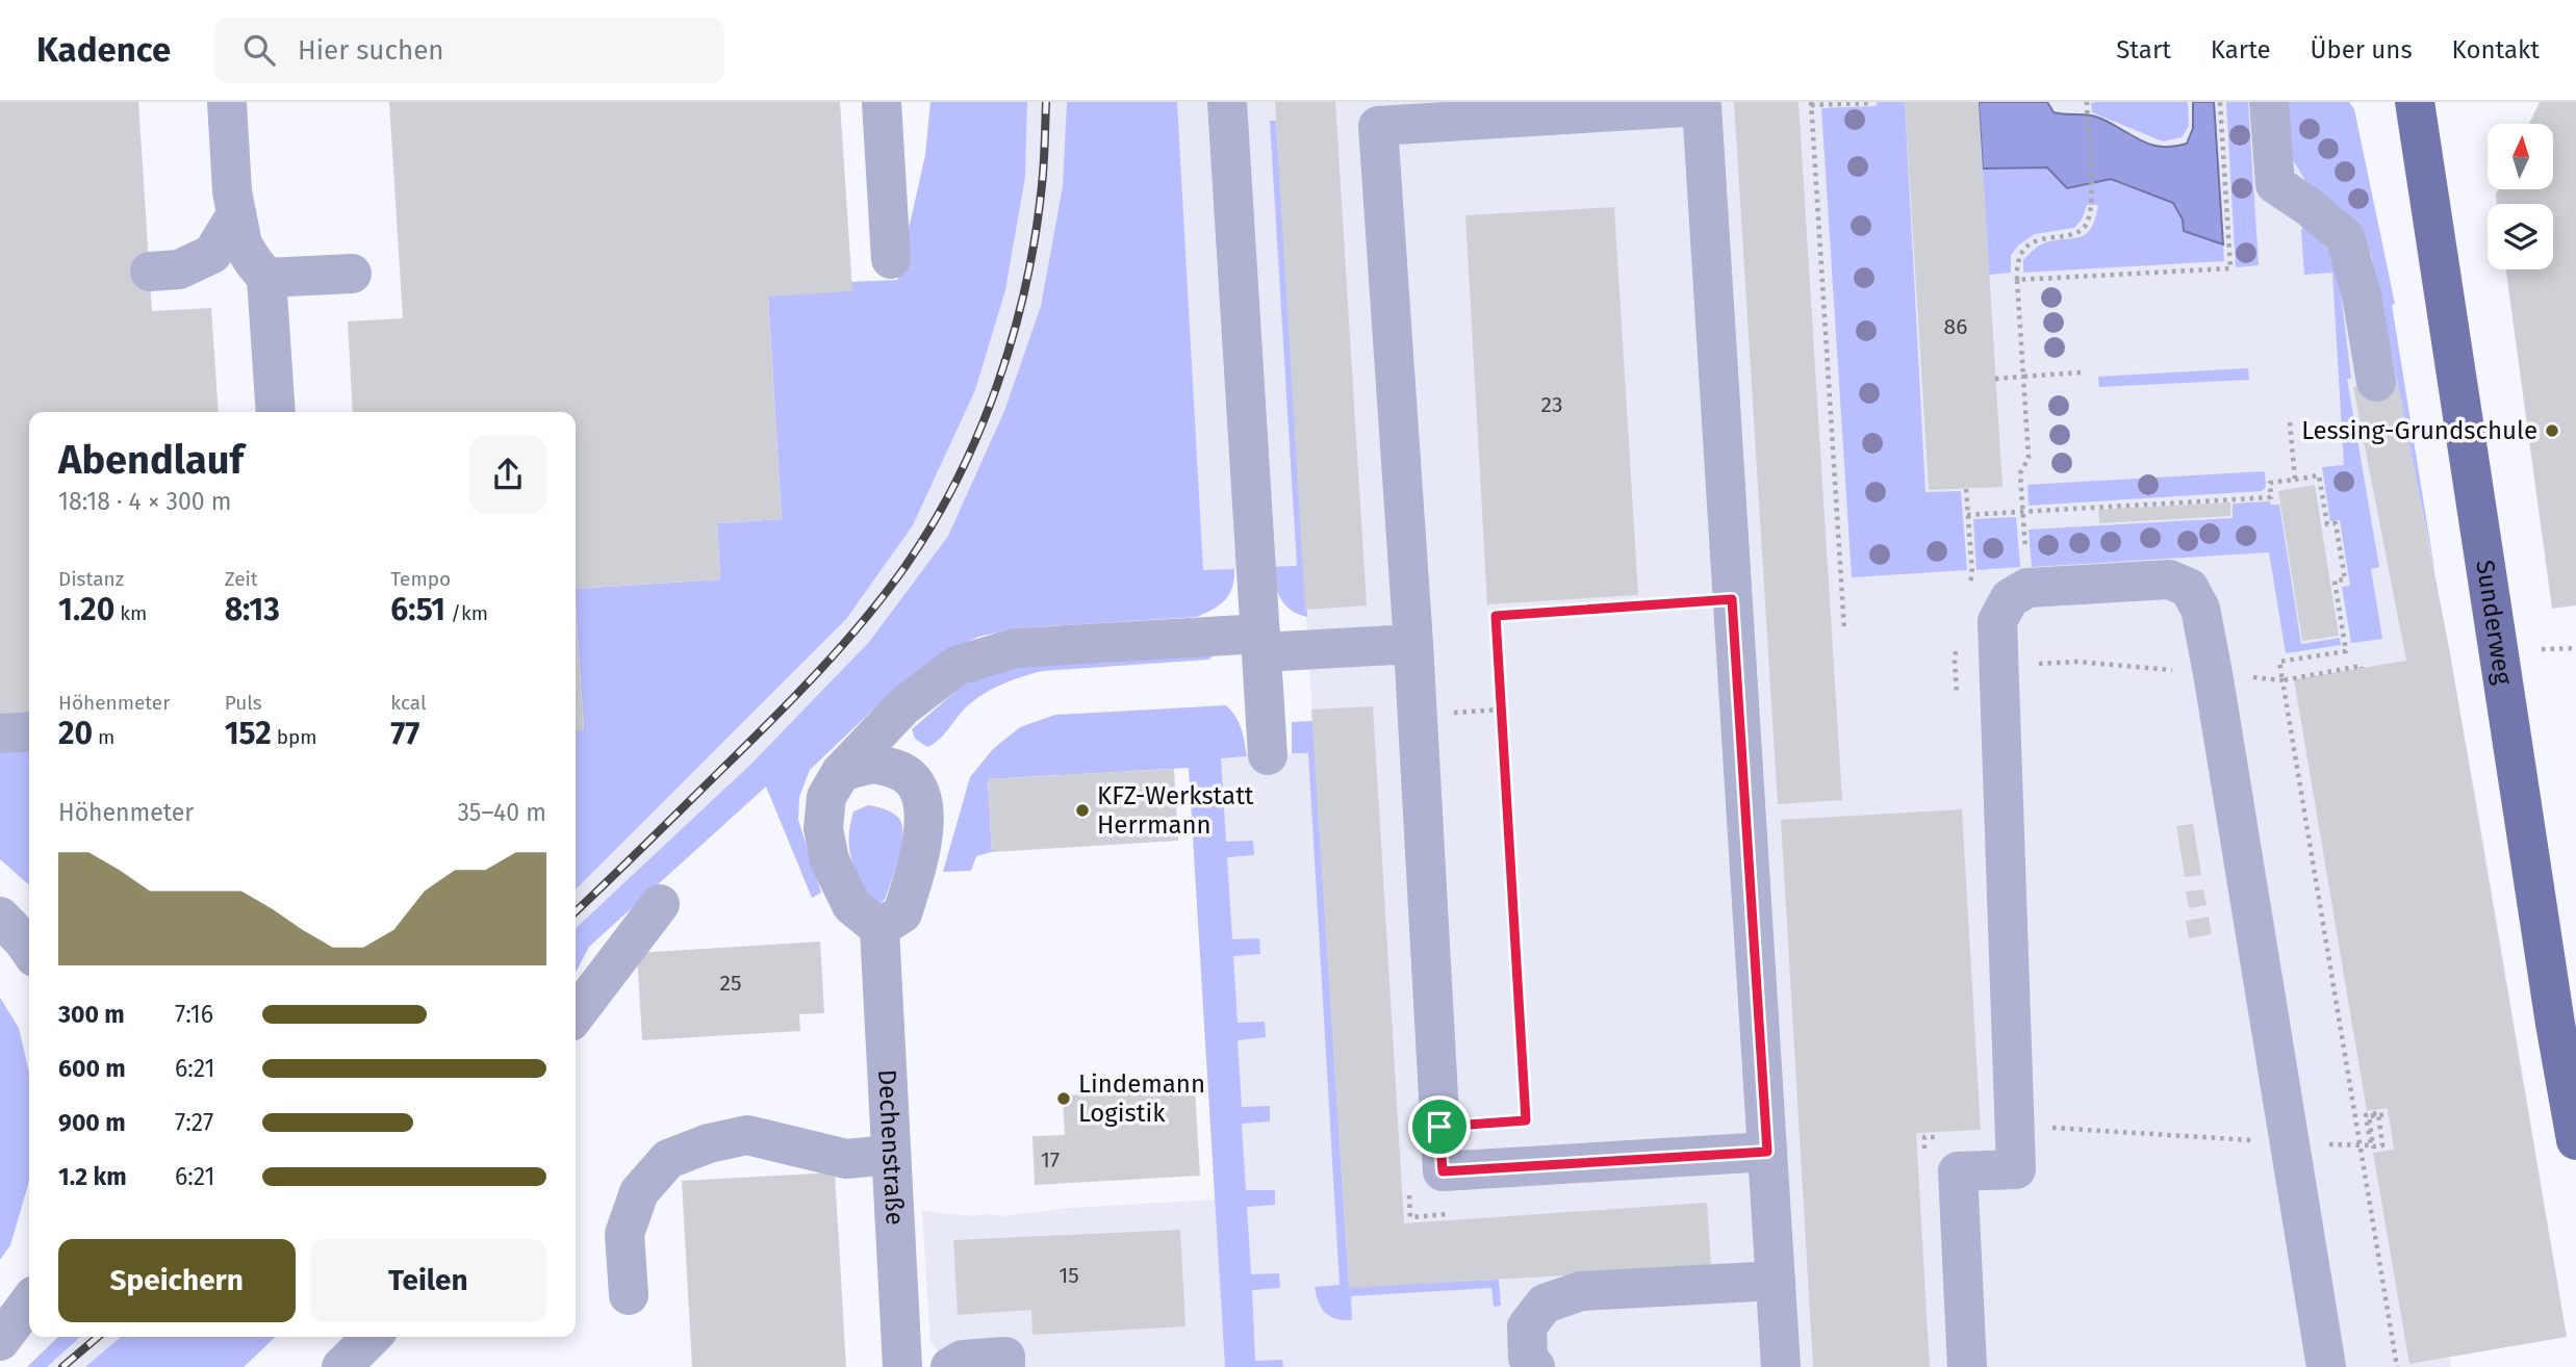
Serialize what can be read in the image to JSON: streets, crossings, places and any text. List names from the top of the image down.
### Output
{
  "streets": {
    "main road": ["Sunderweg"],
    "street": ["Dechenstraße"]
  },
  "places": ["Lessing-Grundschule", "KFZ-Werkstatt Herrmann", "Lindemann Logistik"],
  "house_numbers": [
    "86",
    "23",
    "25",
    "17",
    "15"
  ],
  "north": "top",
  "page": {
    "header": "Kadence",
    "search": "Hier suchen",
    "nav": [
      "Start",
      "Karte",
      "Über uns",
      "Kontakt"
    ],
    "heading": ["Abendlauf", "18:18 · 4 × 300 m"],
    "stats": [
      ["Distanz", "1.20 km"],
      ["Zeit", "8:13"],
      ["Tempo", "6:51 /km"],
      ["Höhenmeter", "20 m"],
      ["Puls", "152 bpm"],
      ["kcal", "77"]
    ],
    "chart": ["Höhenmeter", "35–40 m"],
    "list": [
      {
        "name": "300 m",
        "note": "7:16"
      },
      {
        "name": "600 m",
        "note": "6:21"
      },
      {
        "name": "900 m",
        "note": "7:27"
      },
      {
        "name": "1.2 km",
        "note": "6:21"
      }
    ],
    "buttons": ["Speichern", "Teilen"]
  }
}
